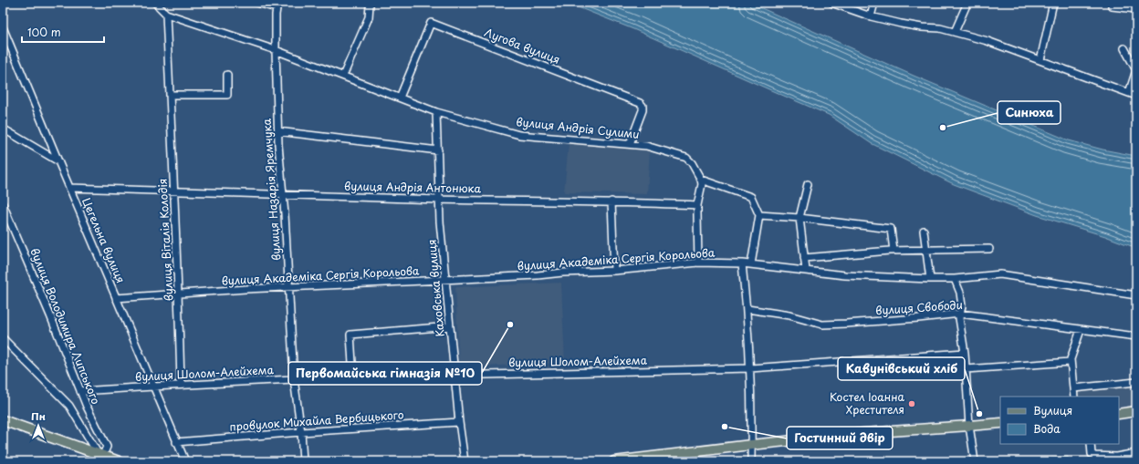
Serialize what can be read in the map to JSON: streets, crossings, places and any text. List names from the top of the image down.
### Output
{
  "streets": {
    "street": [
      "Лугова вулиця",
      "вулиця Андрія Сулими",
      "вулиця Андрія Антонюка",
      "вулиця Назарія Яремчука",
      "вулиця Віталія Колодія",
      "Цегельна вулиця",
      "вулиця Академіка Сергія Корольова",
      "Каховська вулиця",
      "вулиця Свободи",
      "вулиця Володимира Липського",
      "вулиця Шолом-Алейхема",
      "провулок Михайла Вербицького"
    ]
  },
  "crossings": [
    ["Лугова вулиця", "вулиця Андрія Сулими"],
    ["вулиця Андрія Сулими", "вулиця Назарія Яремчука"],
    ["вулиця Андрія Сулими", "вулиця Віталія Колодія"],
    ["вулиця Андрія Сулими", "Каховська вулиця"],
    ["вулиця Андрія Антонюка", "вулиця Назарія Яремчука"],
    ["вулиця Андрія Антонюка", "вулиця Віталія Колодія"],
    ["вулиця Андрія Антонюка", "Цегельна вулиця"],
    ["вулиця Андрія Антонюка", "Каховська вулиця"],
    ["вулиця Назарія Яремчука", "вулиця Академіка Сергія Корольова"],
    ["вулиця Назарія Яремчука", "вулиця Шолом-Алейхема"],
    ["вулиця Назарія Яремчука", "провулок Михайла Вербицького"],
    ["вулиця Віталія Колодія", "вулиця Академіка Сергія Корольова"],
    ["вулиця Віталія Колодія", "вулиця Шолом-Алейхема"],
    ["Цегельна вулиця", "вулиця Академіка Сергія Корольова"],
    ["Цегельна вулиця", "вулиця Шолом-Алейхема"],
    ["Цегельна вулиця", "провулок Михайла Вербицького"],
    ["вулиця Академіка Сергія Корольова", "Каховська вулиця"],
    ["Каховська вулиця", "вулиця Шолом-Алейхема"],
    ["Каховська вулиця", "провулок Михайла Вербицького"],
    ["вулиця Володимира Липського", "вулиця Шолом-Алейхема"]
  ],
  "places": [
    "Синюха",
    "Первомайська гімназія №10",
    "Костел Іоанна Хрестителя",
    "Кавунівський хліб",
    "Гостинний двір"
  ],
  "legend": ["Вулиця", "Вода"],
  "scale_bar": "100 m",
  "north": "top"
}
